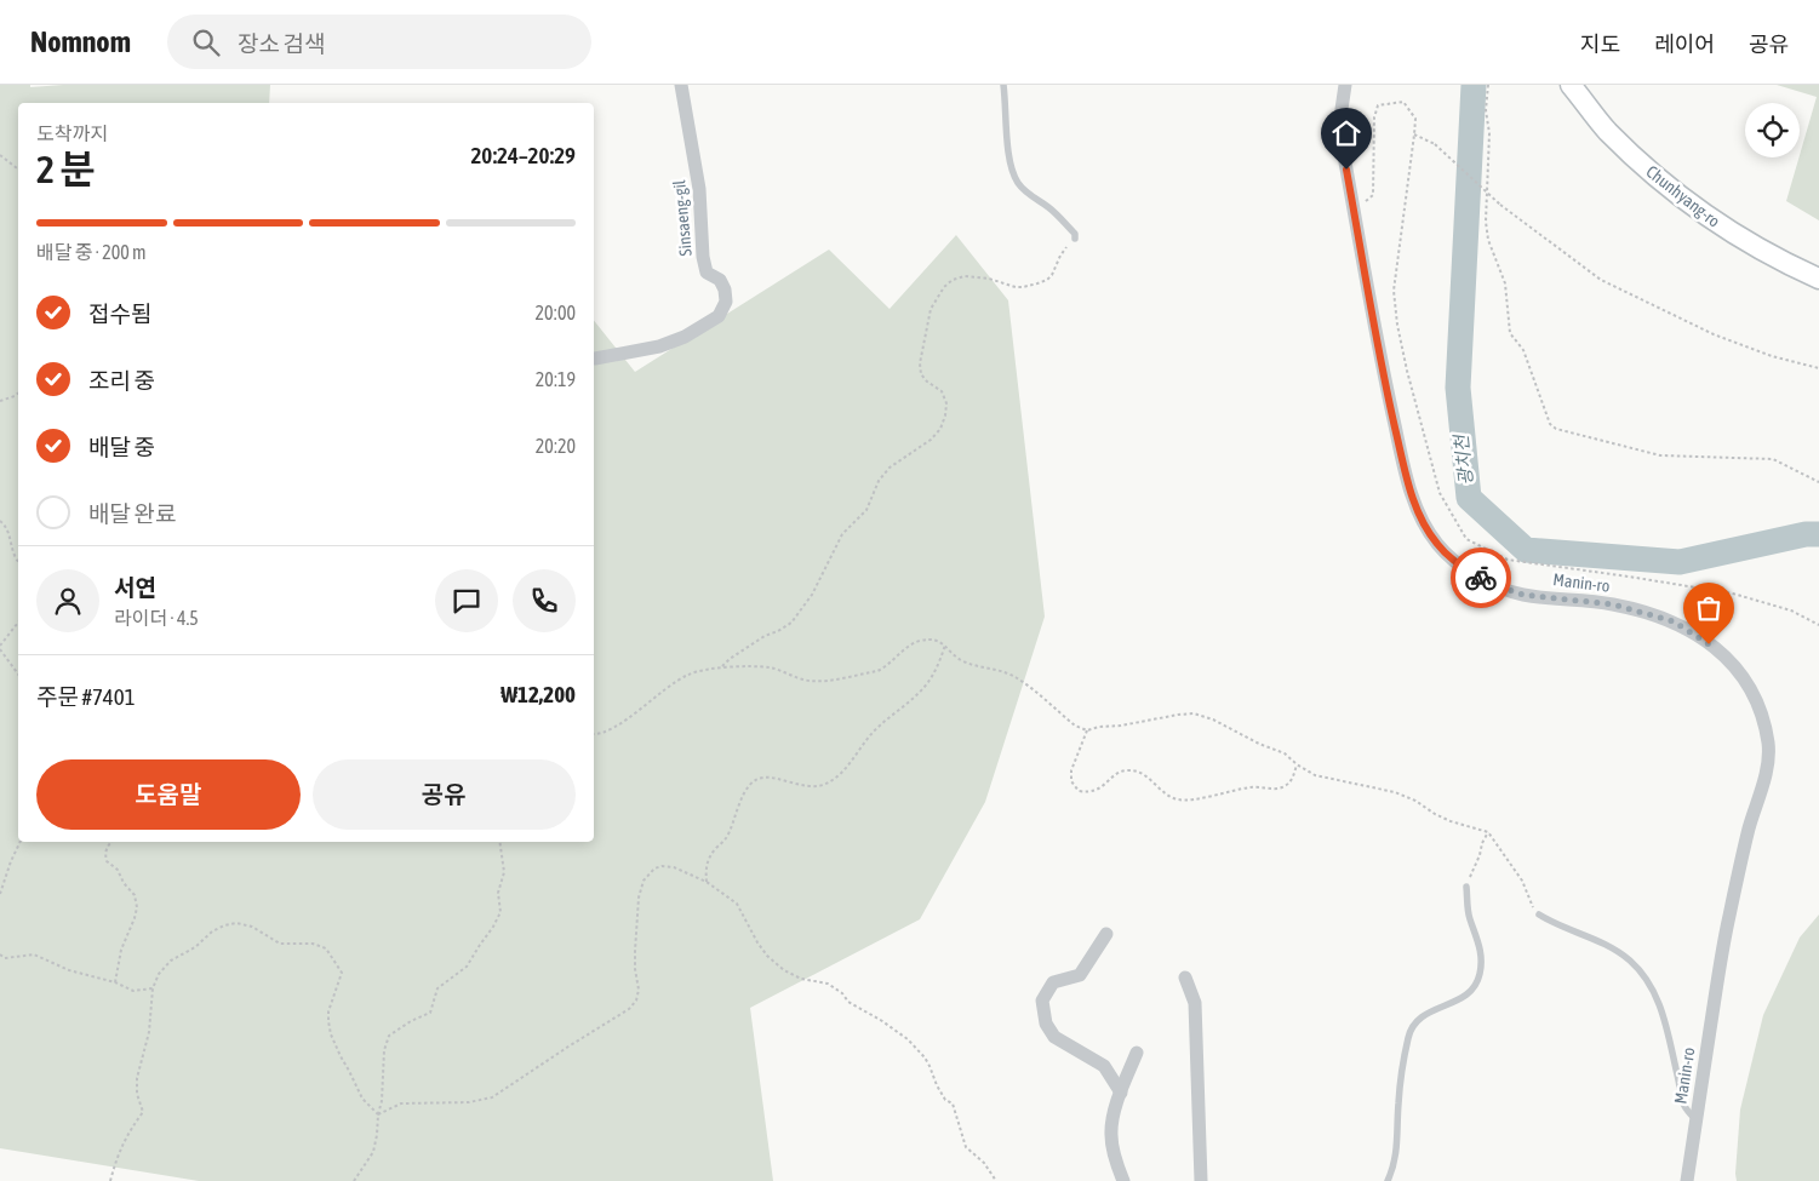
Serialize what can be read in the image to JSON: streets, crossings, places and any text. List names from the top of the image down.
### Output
{
  "streets": {
    "street": ["Chunhyang-ro", "Sinsaeng-gil", "Manin-ro"]
  },
  "water": ["광치천"],
  "page": {
    "header": "Nomnom",
    "search": "장소 검색",
    "nav": ["지도", "레이어", "공유"],
    "heading": ["2 분", "도착까지", "20:24–20:29"],
    "panel": [
      "서연",
      "라이더 · 4.5",
      "주문 #7401",
      "₩12,200"
    ],
    "bar": "배달 중 · 200 m",
    "list": [
      ["접수됨", "20:00"],
      ["조리 중", "20:19"],
      ["배달 중", "20:20"],
      "배달 완료"
    ],
    "buttons": ["도움말", "공유"]
  }
}
